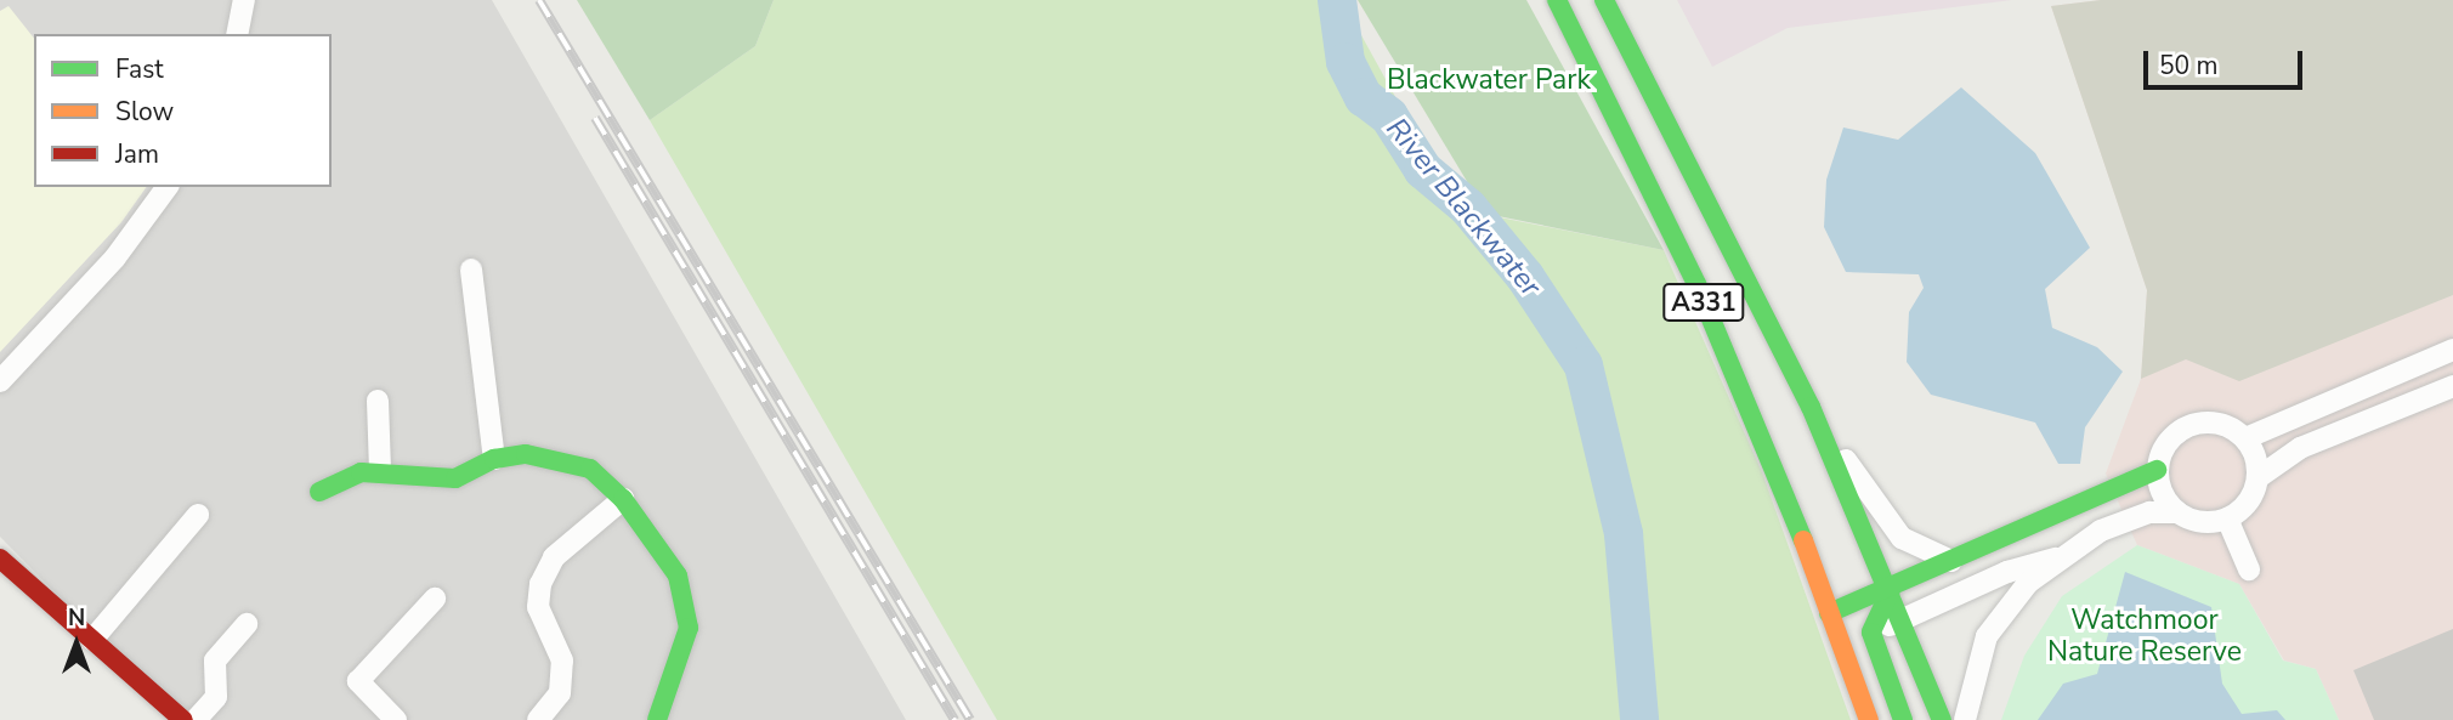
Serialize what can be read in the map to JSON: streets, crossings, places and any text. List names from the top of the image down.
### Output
{
  "streets": {
    "main road": ["A331"]
  },
  "water": ["River Blackwater"],
  "parks": ["Blackwater Park", "Watchmoor Nature Reserve"],
  "legend": ["Fast", "Slow", "Jam"],
  "scale_bar": "50 m",
  "north": "top"
}
